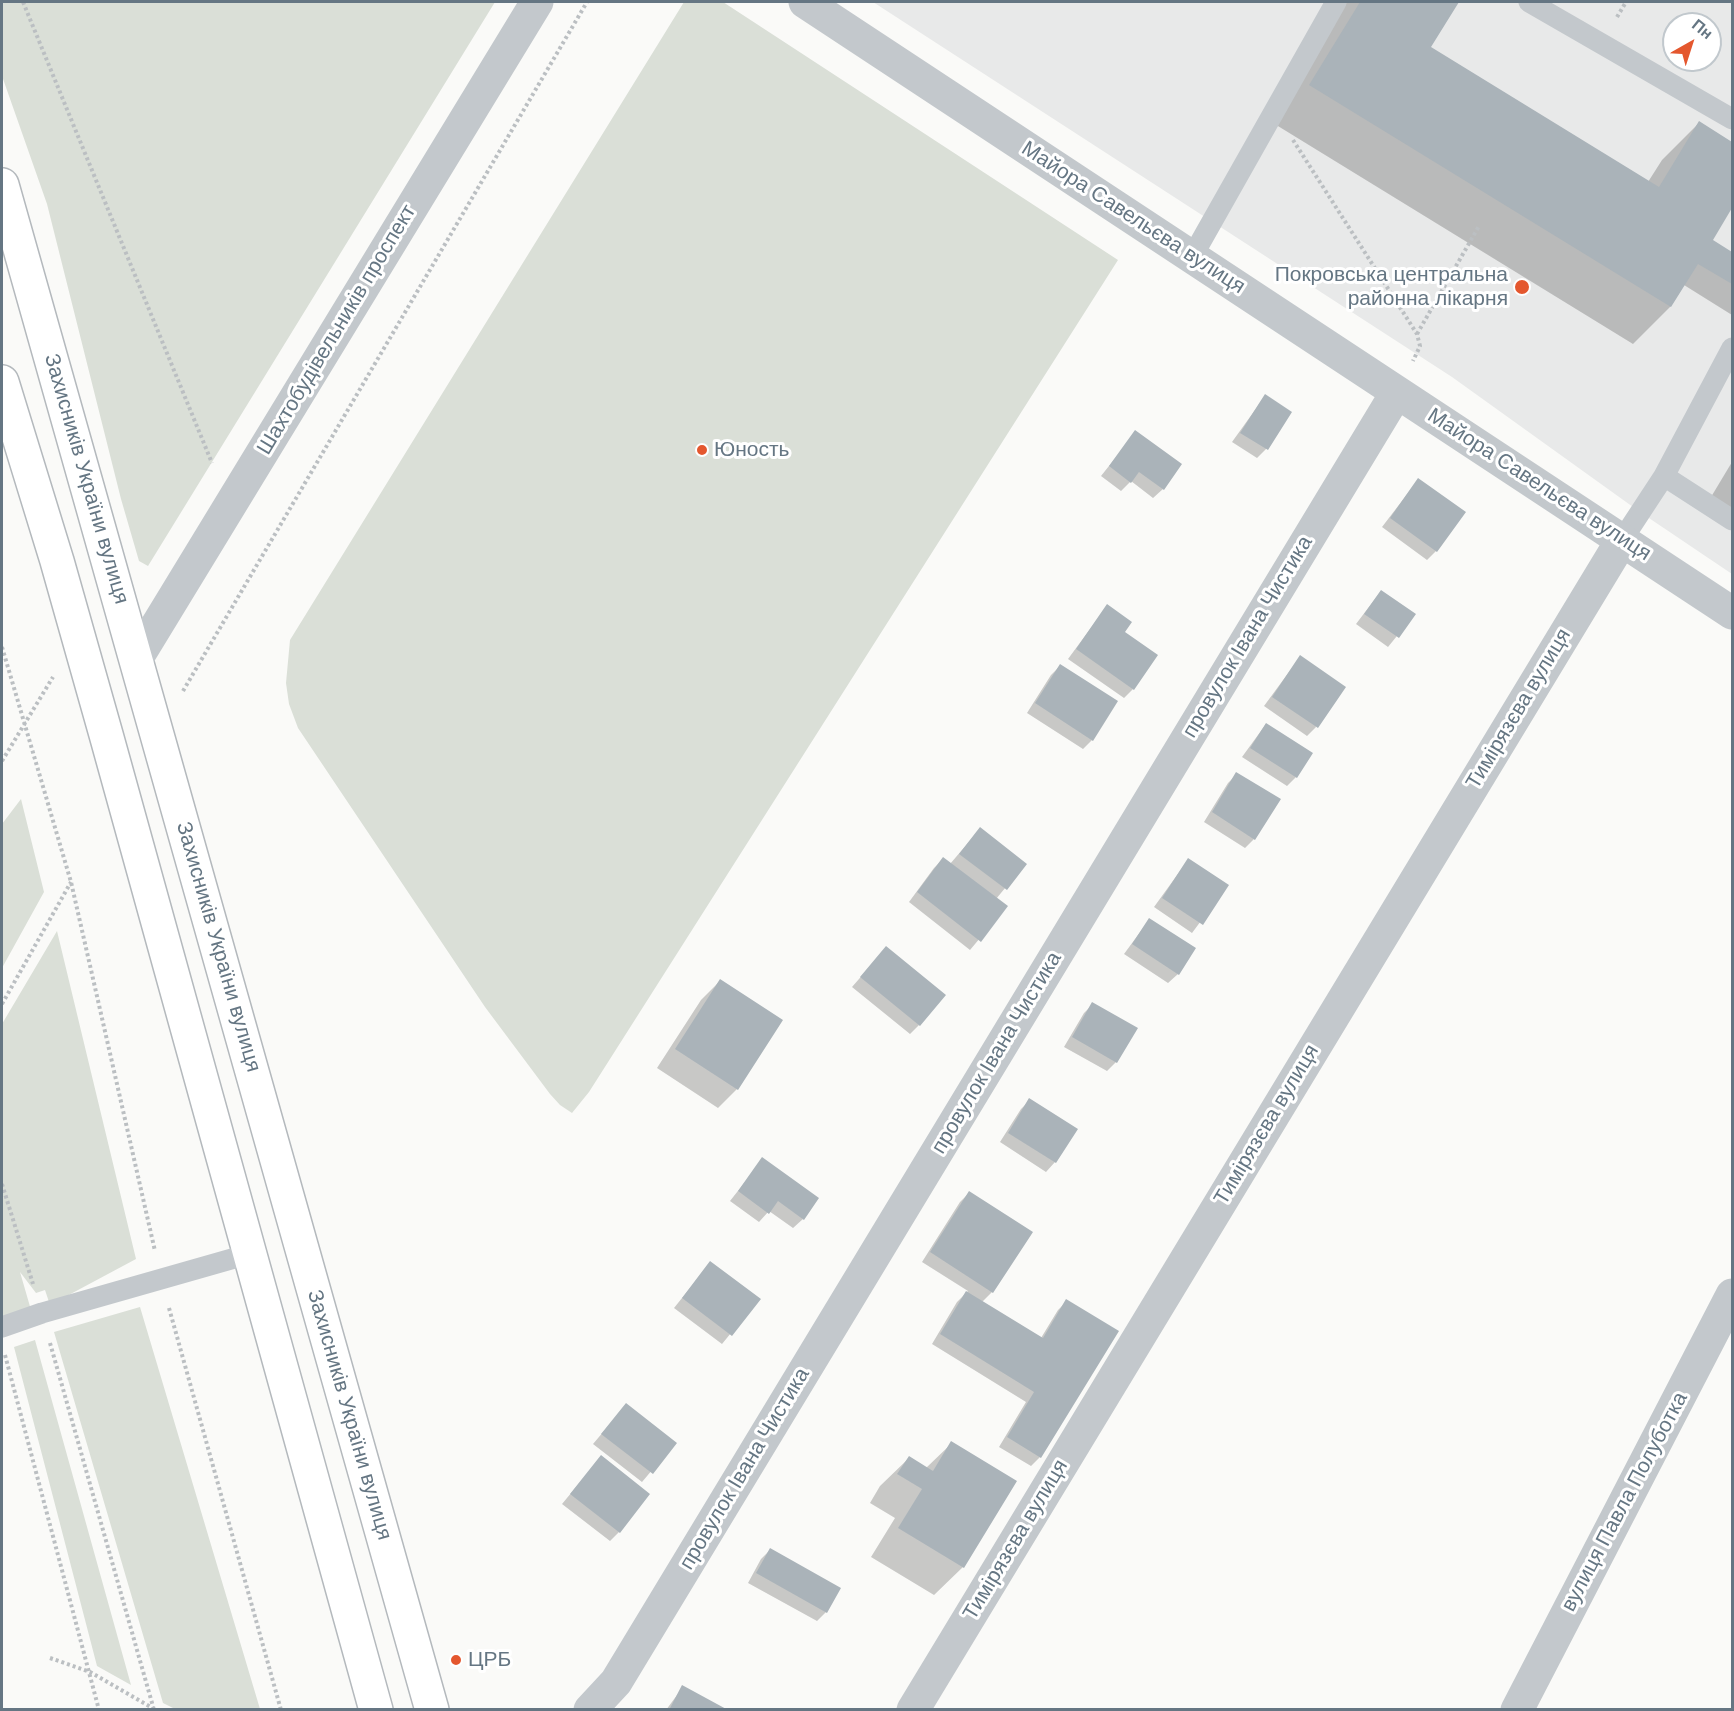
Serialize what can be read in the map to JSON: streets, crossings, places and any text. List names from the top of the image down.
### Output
{
  "streets": {
    "highway": ["Захисників України вулиця"],
    "street": [
      "Майора Савельєва вулиця",
      "Шахтобудівельників проспект",
      "провулок Івана Чистика",
      "Тимірязєва вулиця",
      "вулиця Павла Полуботка"
    ]
  },
  "crossings": [
    ["Майора Савельєва вулиця", "провулок Івана Чистика"],
    ["Майора Савельєва вулиця", "Тимірязєва вулиця"],
    ["Шахтобудівельників проспект", "Захисників України вулиця"]
  ],
  "places": ["Покровська центральна районна лікарня", "Юность", "ЦРБ"],
  "north": "top right"
}
